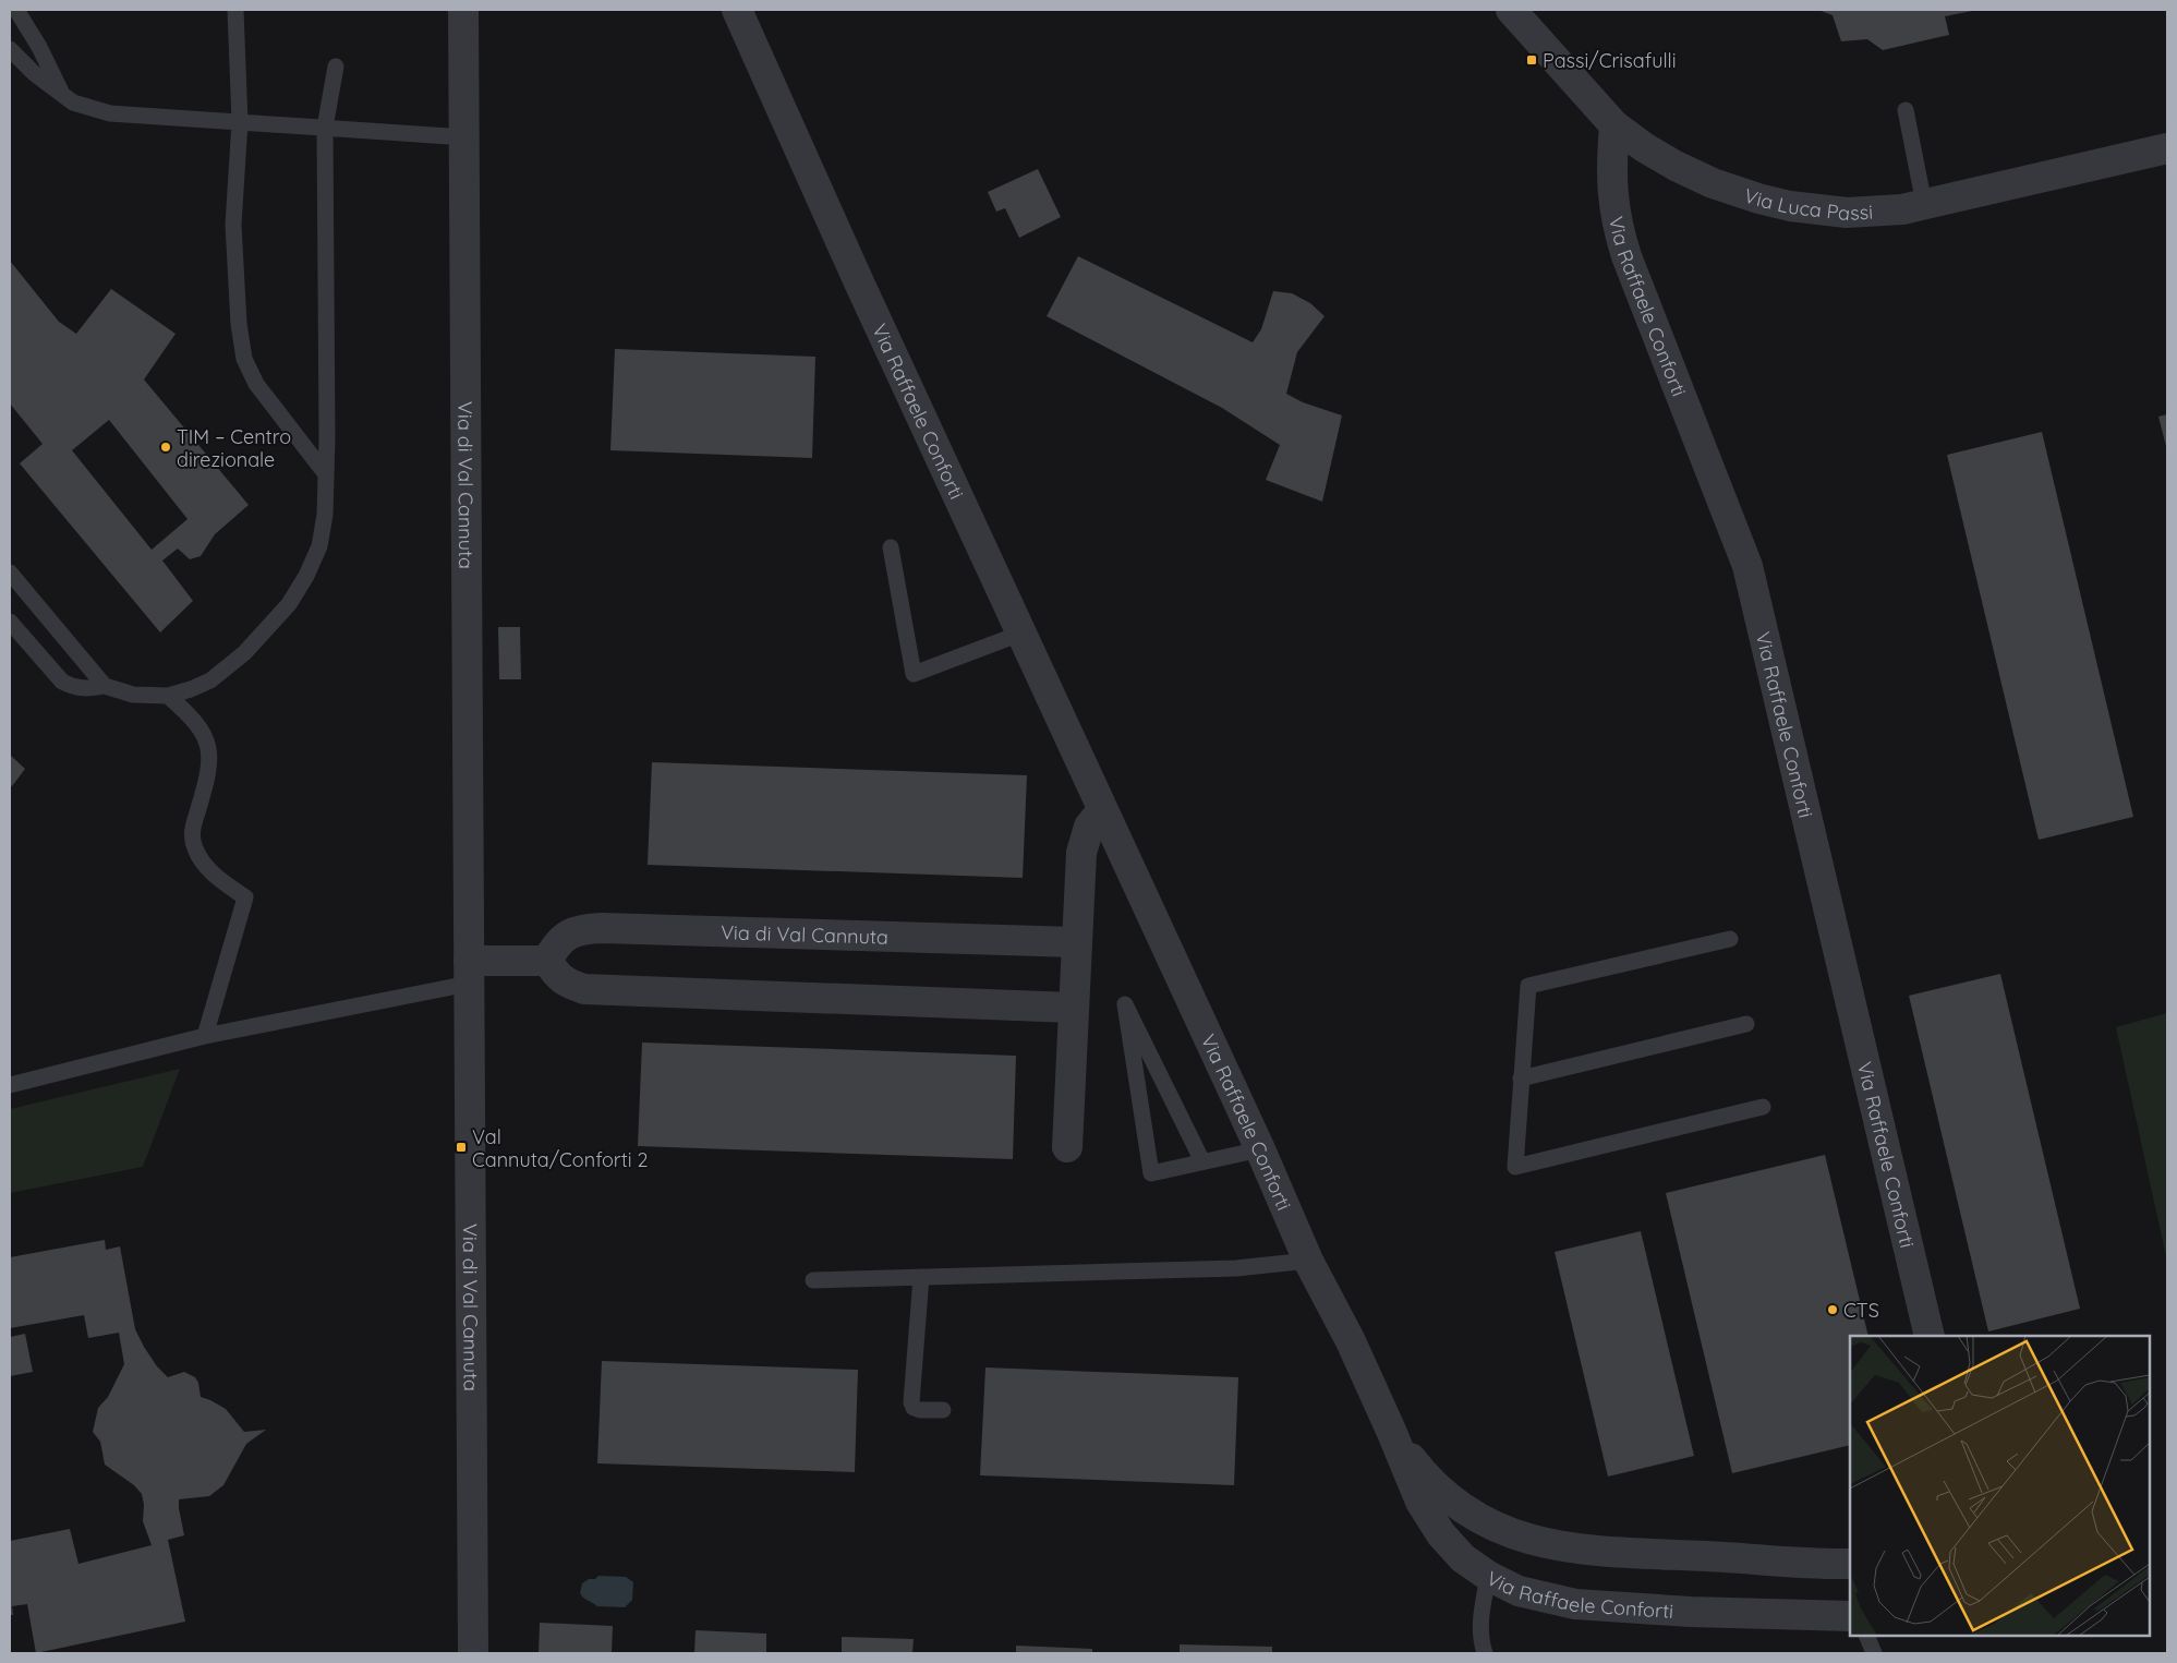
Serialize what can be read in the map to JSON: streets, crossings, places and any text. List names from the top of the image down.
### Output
{
  "streets": {
    "street": ["Via Luca Passi", "Via Raffaele Conforti", "Via di Val Cannuta"]
  },
  "crossings": [
    ["Via Luca Passi", "Via Raffaele Conforti"]
  ],
  "places": {
    "transit": ["Passi/Crisafulli", "Val Cannuta/Conforti 2"],
    "other": ["TIM – Centro direzionale", "CTS"]
  }
}
